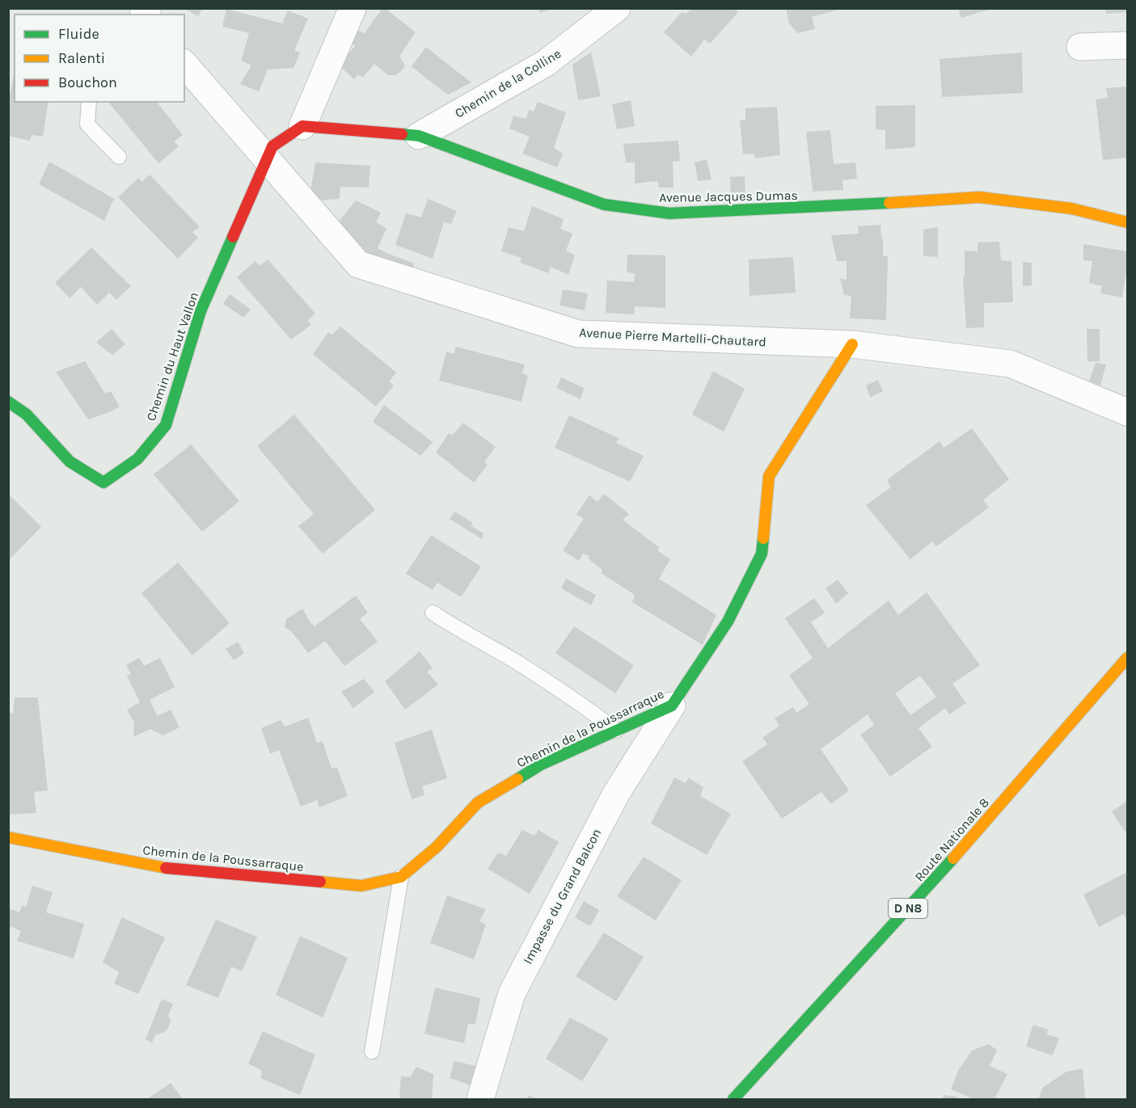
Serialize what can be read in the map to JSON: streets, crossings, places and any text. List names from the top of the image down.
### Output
{
  "streets": {
    "street": [
      "Chemin de la Colline",
      "Avenue Jacques Dumas",
      "Avenue Pierre Martelli-Chautard",
      "Chemin du Haut Vallon",
      "Chemin de la Poussarraque",
      "Route Nationale 8",
      "Impasse du Grand Balcon",
      "D N8"
    ]
  },
  "crossings": [
    ["Chemin de la Colline", "Avenue Jacques Dumas"],
    ["Avenue Pierre Martelli-Chautard", "Chemin du Haut Vallon"],
    ["Avenue Pierre Martelli-Chautard", "Chemin de la Poussarraque"],
    ["Chemin de la Poussarraque", "Impasse du Grand Balcon"]
  ],
  "legend": ["Fluide", "Ralenti", "Bouchon"]
}
